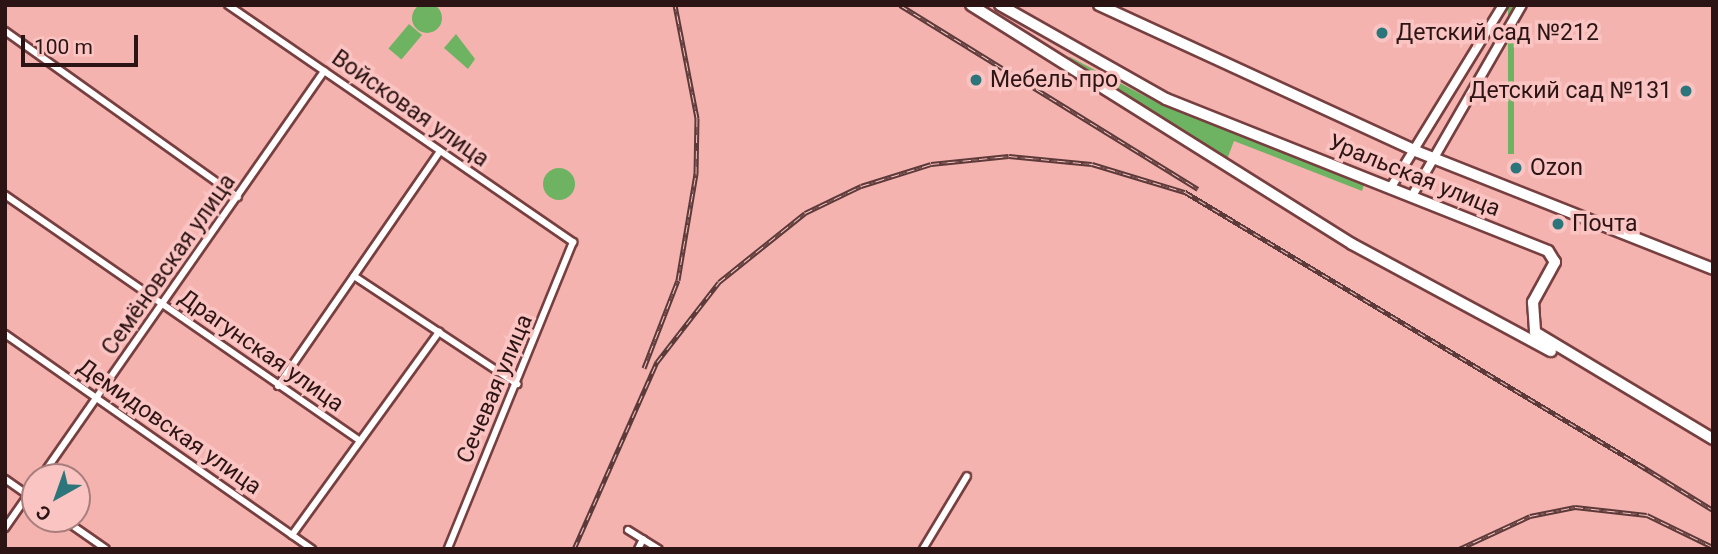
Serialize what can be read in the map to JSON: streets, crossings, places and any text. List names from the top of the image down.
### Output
{
  "streets": {
    "main road": ["Уральская улица"],
    "street": [
      "Войсковая улица",
      "Семёновская улица",
      "Драгунская улица",
      "Сечевая улица",
      "Демидовская улица"
    ]
  },
  "crossings": [
    ["Войсковая улица", "Семёновская улица"],
    ["Войсковая улица", "Сечевая улица"],
    ["Семёновская улица", "Драгунская улица"],
    ["Семёновская улица", "Демидовская улица"]
  ],
  "places": [
    "Детский сад №212",
    "Мебель про",
    "Детский сад №131",
    "Ozon",
    "Почта"
  ],
  "scale_bar": "100 m",
  "north": "bottom left"
}
